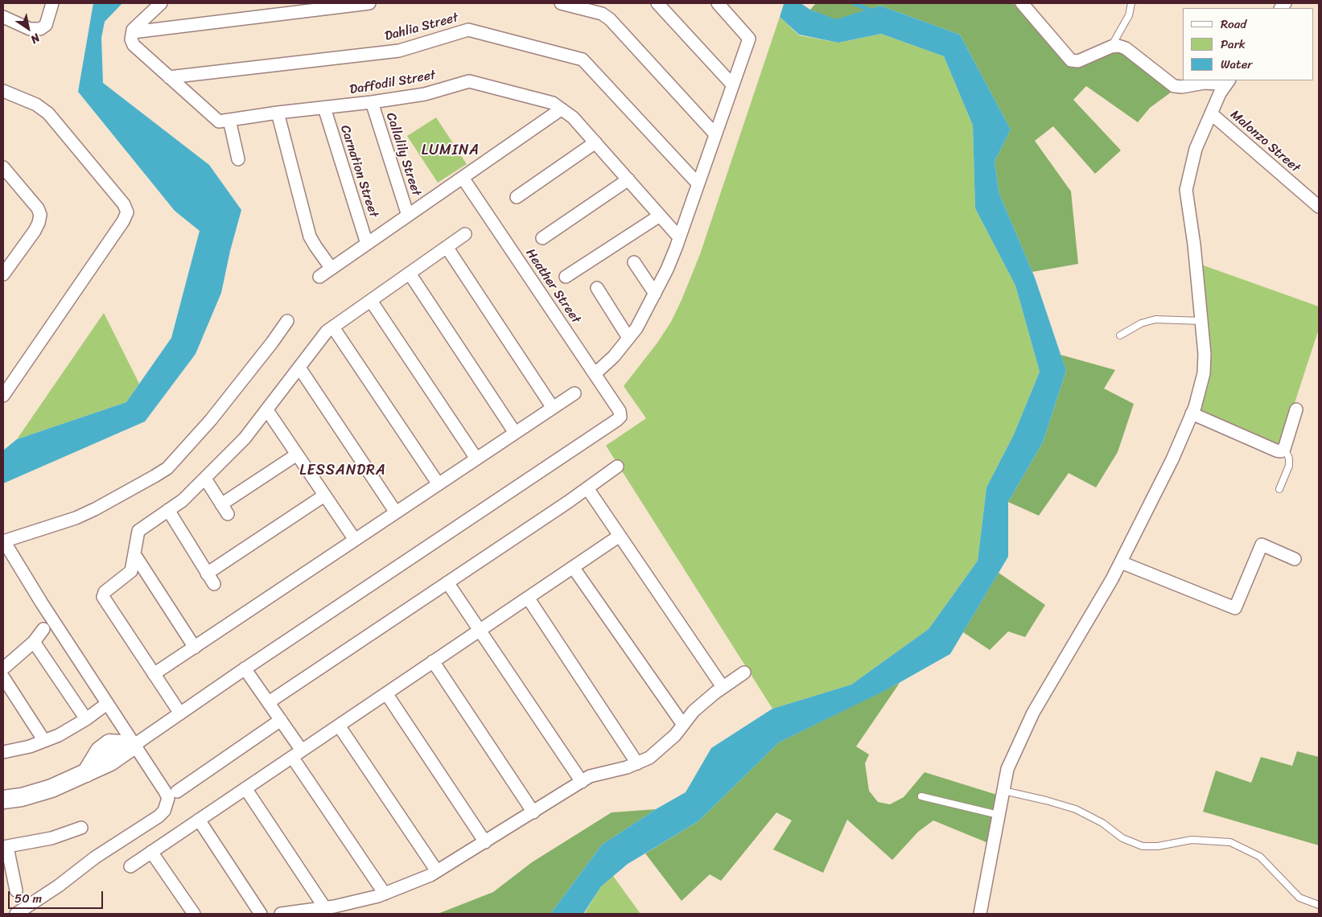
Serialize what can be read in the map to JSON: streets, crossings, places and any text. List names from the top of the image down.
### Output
{
  "streets": {
    "street": [
      "Dahlia Street",
      "Daffodil Street",
      "Malonzo Street",
      "Callalily Street",
      "Carnation Street",
      "Heather Street"
    ]
  },
  "crossings": [
    ["Daffodil Street", "Callalily Street"],
    ["Daffodil Street", "Carnation Street"]
  ],
  "districts": ["LUMINA", "LESSANDRA"],
  "legend": ["Road", "Park", "Water"],
  "scale_bar": "50 m",
  "north": "bottom right"
}
